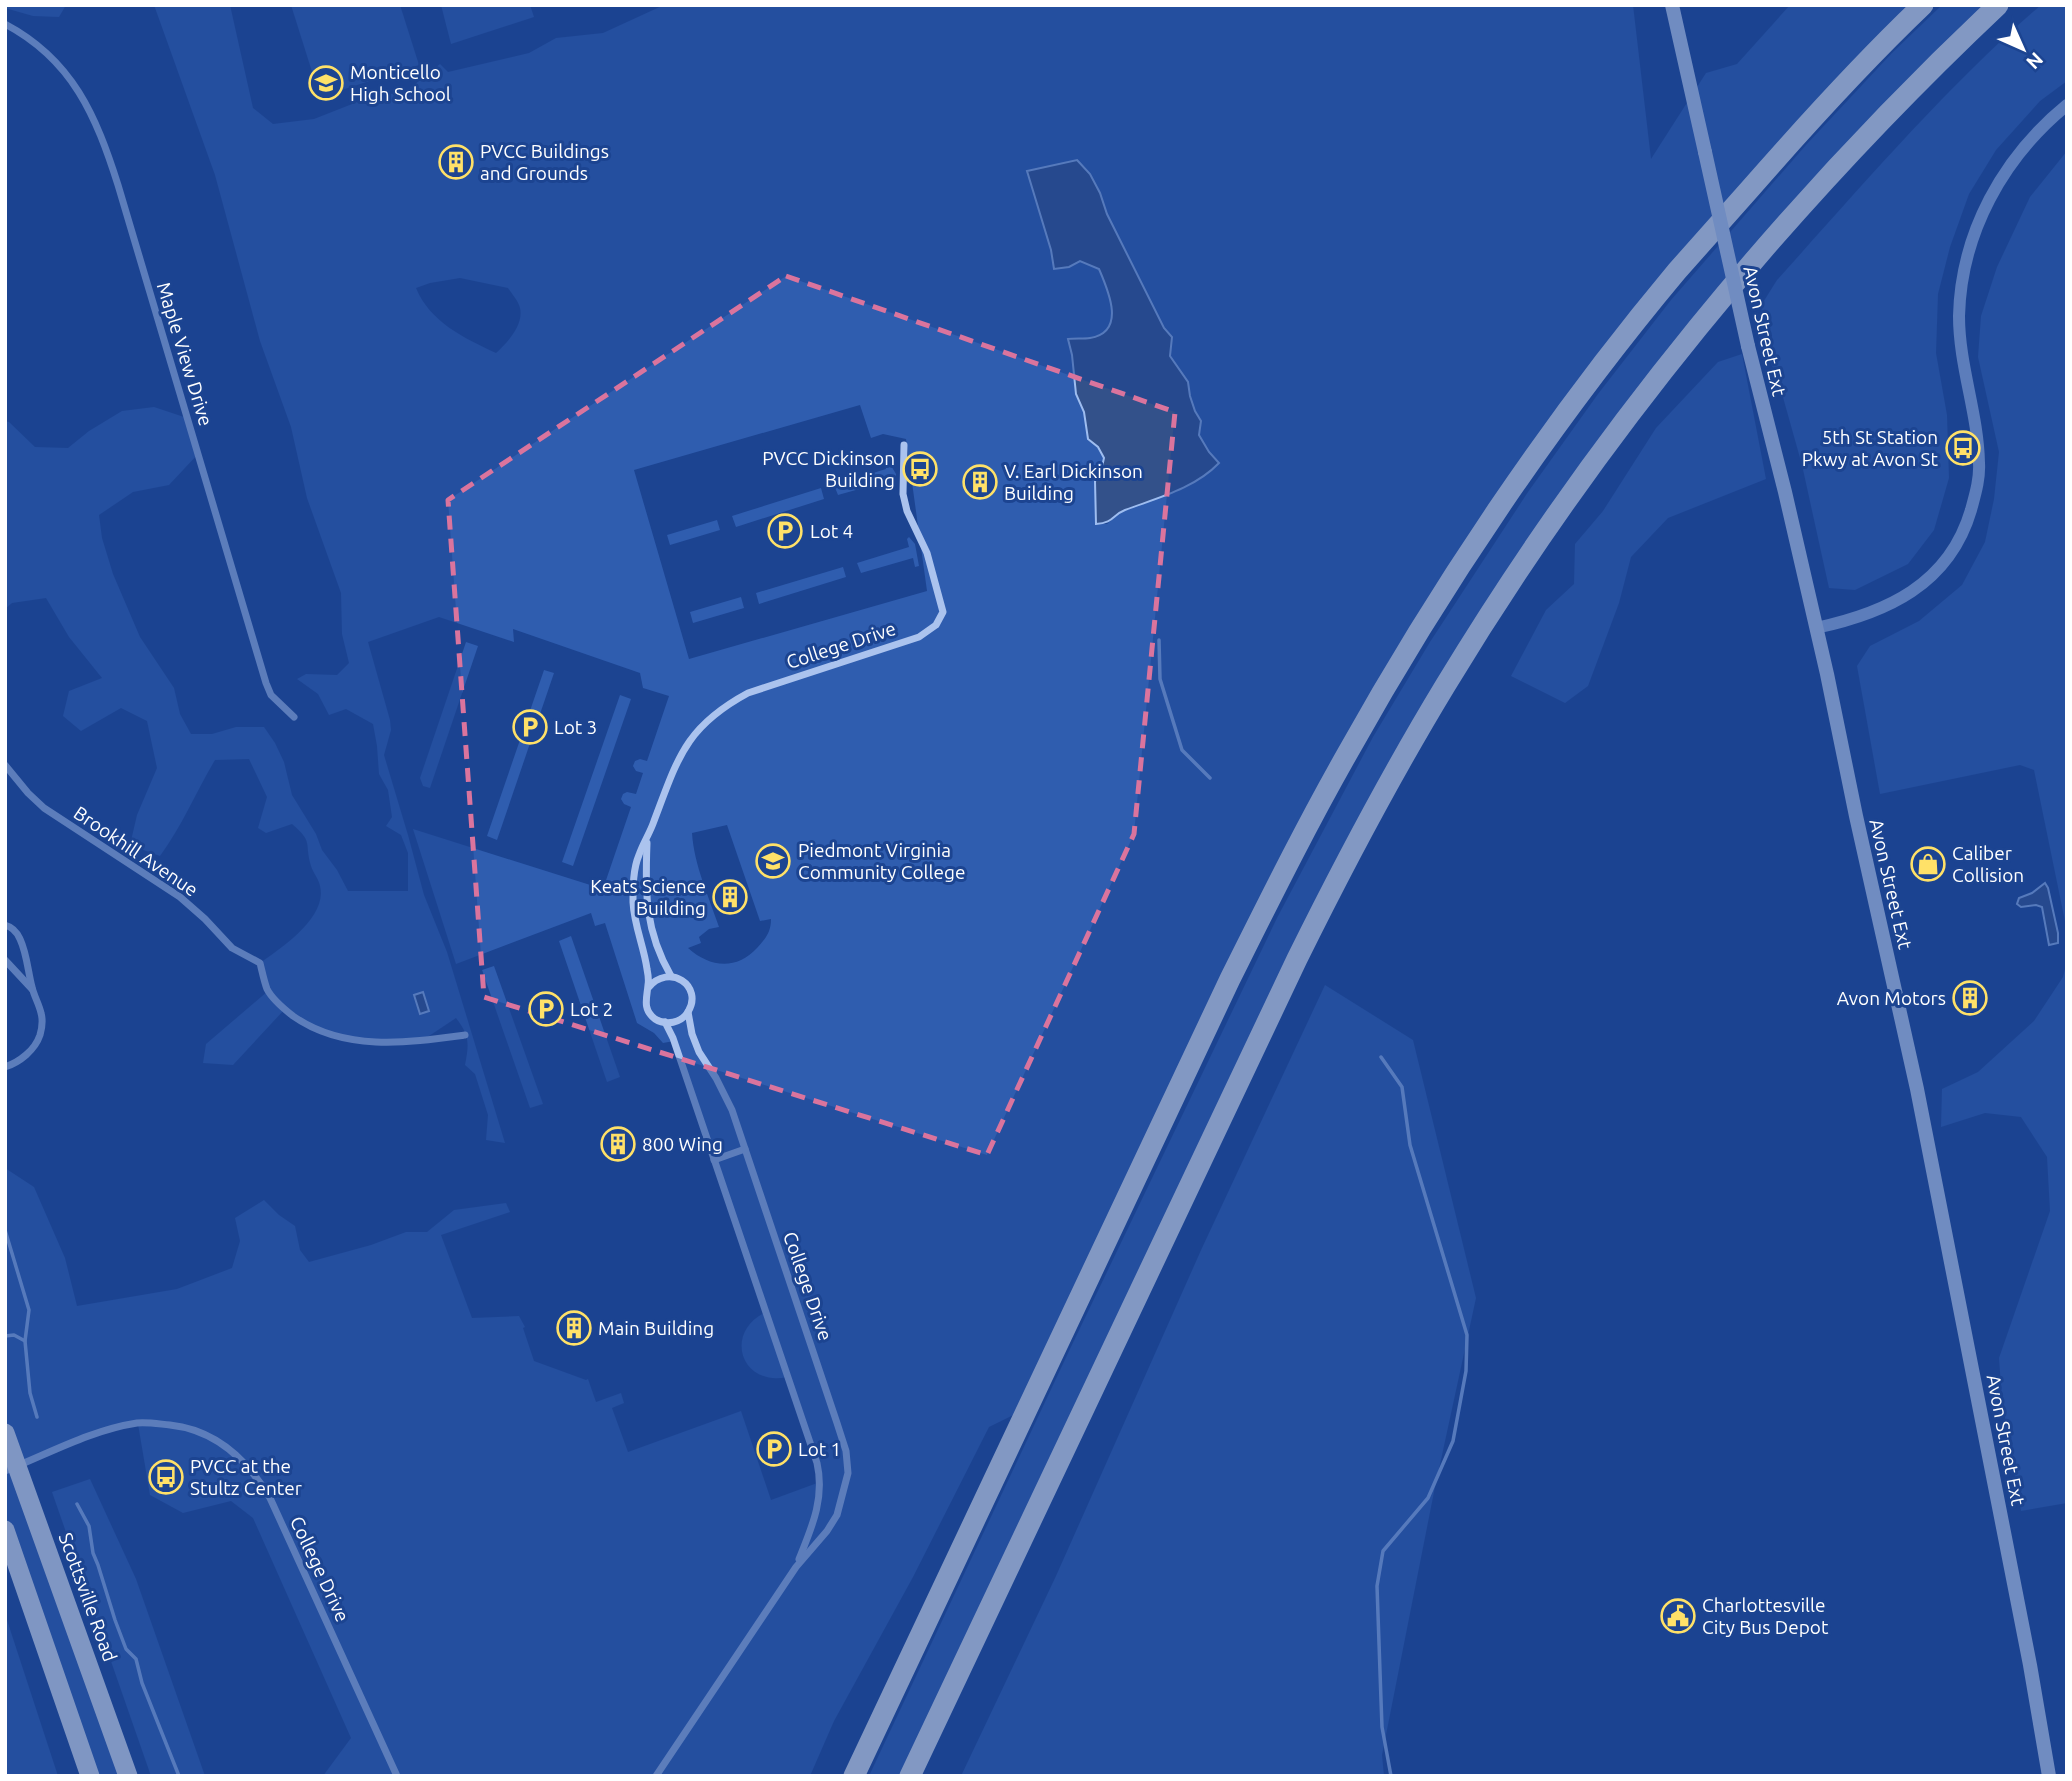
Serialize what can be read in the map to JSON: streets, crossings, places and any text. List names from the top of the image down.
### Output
{
  "streets": {
    "highway": ["Scottsville Road"],
    "main road": ["Avon Street Ext"],
    "street": ["Maple View Drive", "College Drive", "Brookhill Avenue"]
  },
  "crossings": [
    ["College Drive", "Scottsville Road"]
  ],
  "places": {
    "school or university": ["Monticello High School", "Piedmont Virginia Community College"],
    "building": [
      "PVCC Buildings and Grounds",
      "V. Earl Dickinson Building",
      "Keats Science Building",
      "Avon Motors",
      "800 Wing",
      "Main Building"
    ],
    "bus stop": ["5th St Station Pkwy at Avon St", "PVCC Dickinson Building", "PVCC at the Stultz Center"],
    "parking": [
      "Lot 4",
      "Lot 3",
      "Lot 2",
      "Lot 1"
    ],
    "shop": ["Caliber Collision"],
    "public building": ["Charlottesville City Bus Depot"]
  },
  "north": "bottom right"
}
